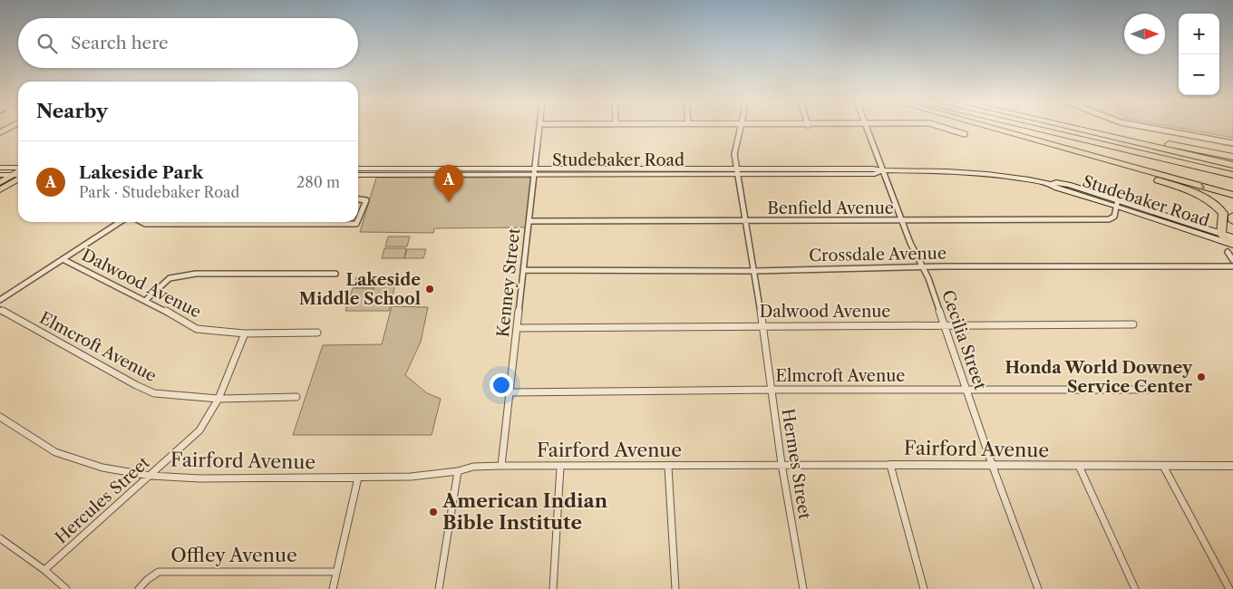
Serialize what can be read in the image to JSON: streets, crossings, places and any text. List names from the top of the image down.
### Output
{
  "streets": {
    "main road": ["Studebaker Road"],
    "street": [
      "Benfield Avenue",
      "Crossdale Avenue",
      "Kenney Street",
      "Dalwood Avenue",
      "Cecilia Street",
      "Elmcroft Avenue",
      "Fairford Avenue",
      "Hermes Street",
      "Hercules Street",
      "Offley Avenue"
    ]
  },
  "crossings": [
    ["Studebaker Road", "Benfield Avenue"],
    ["Studebaker Road", "Kenney Street"],
    ["Studebaker Road", "Cecilia Street"],
    ["Studebaker Road", "Hermes Street"],
    ["Benfield Avenue", "Kenney Street"],
    ["Benfield Avenue", "Cecilia Street"],
    ["Benfield Avenue", "Hermes Street"],
    ["Crossdale Avenue", "Kenney Street"],
    ["Crossdale Avenue", "Cecilia Street"],
    ["Crossdale Avenue", "Hermes Street"],
    ["Kenney Street", "Dalwood Avenue"],
    ["Kenney Street", "Elmcroft Avenue"],
    ["Kenney Street", "Fairford Avenue"],
    ["Dalwood Avenue", "Cecilia Street"],
    ["Dalwood Avenue", "Hermes Street"],
    ["Dalwood Avenue", "Hercules Street"],
    ["Cecilia Street", "Elmcroft Avenue"],
    ["Cecilia Street", "Fairford Avenue"],
    ["Elmcroft Avenue", "Hermes Street"],
    ["Elmcroft Avenue", "Hercules Street"],
    ["Fairford Avenue", "Hermes Street"],
    ["Fairford Avenue", "Hercules Street"]
  ],
  "places": ["Lakeside Middle School", "Honda World Downey Service Center", "American Indian Bible Institute"],
  "north": "right",
  "page": {
    "map_buttons": ["+", "−"],
    "search": "Search here",
    "heading": "Nearby",
    "list": [
      {
        "mark": "A",
        "name": "Lakeside Park",
        "note": "Park · Studebaker Road",
        "value": "280 m"
      }
    ],
    "pins": "A"
  }
}
